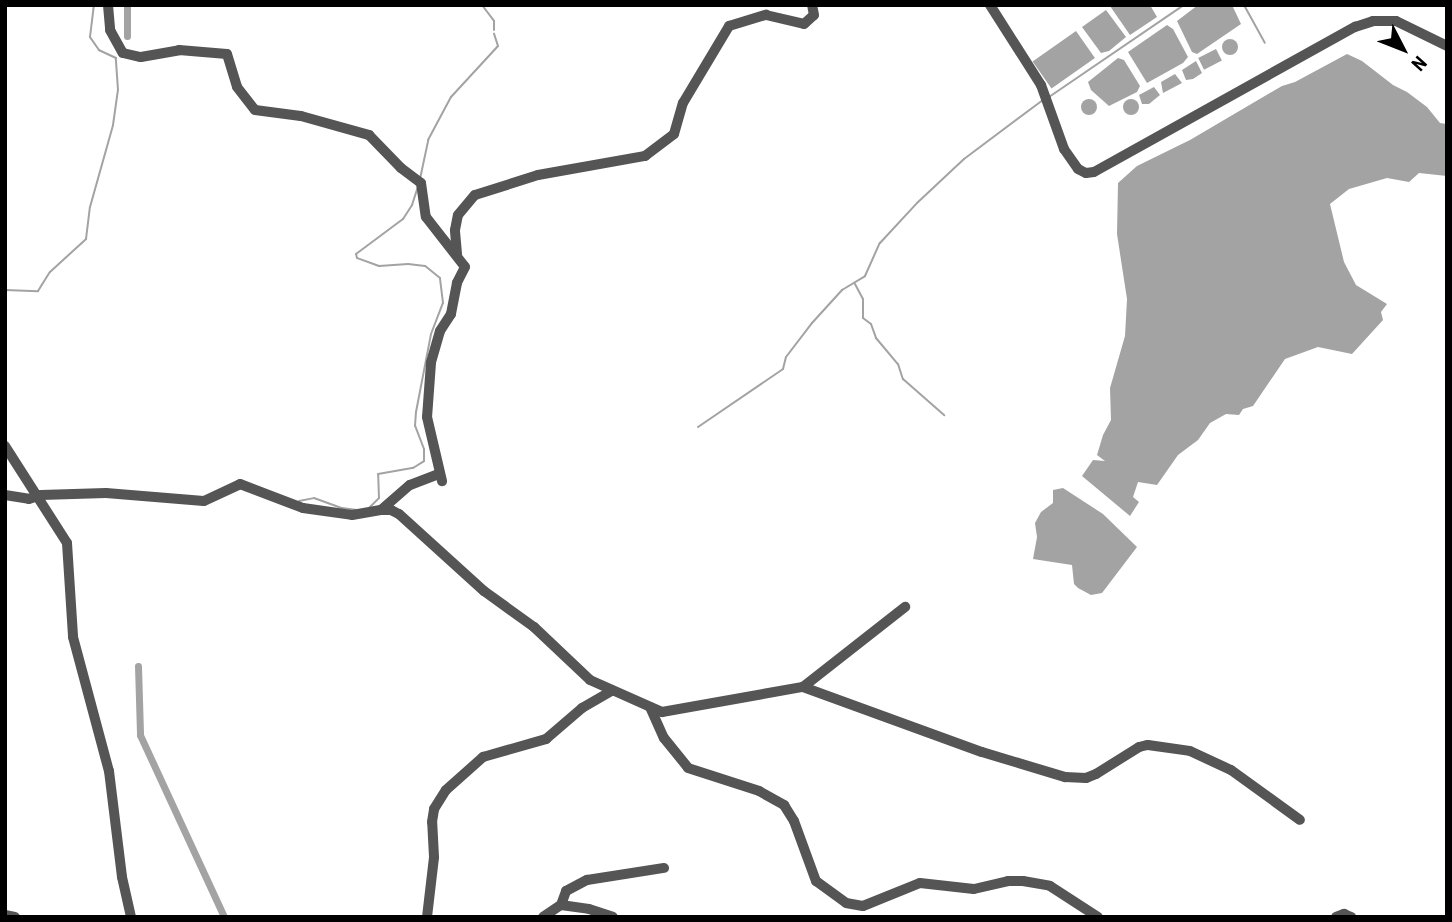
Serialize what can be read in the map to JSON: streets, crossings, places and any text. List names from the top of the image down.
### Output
{
  "north": "bottom right"
}
